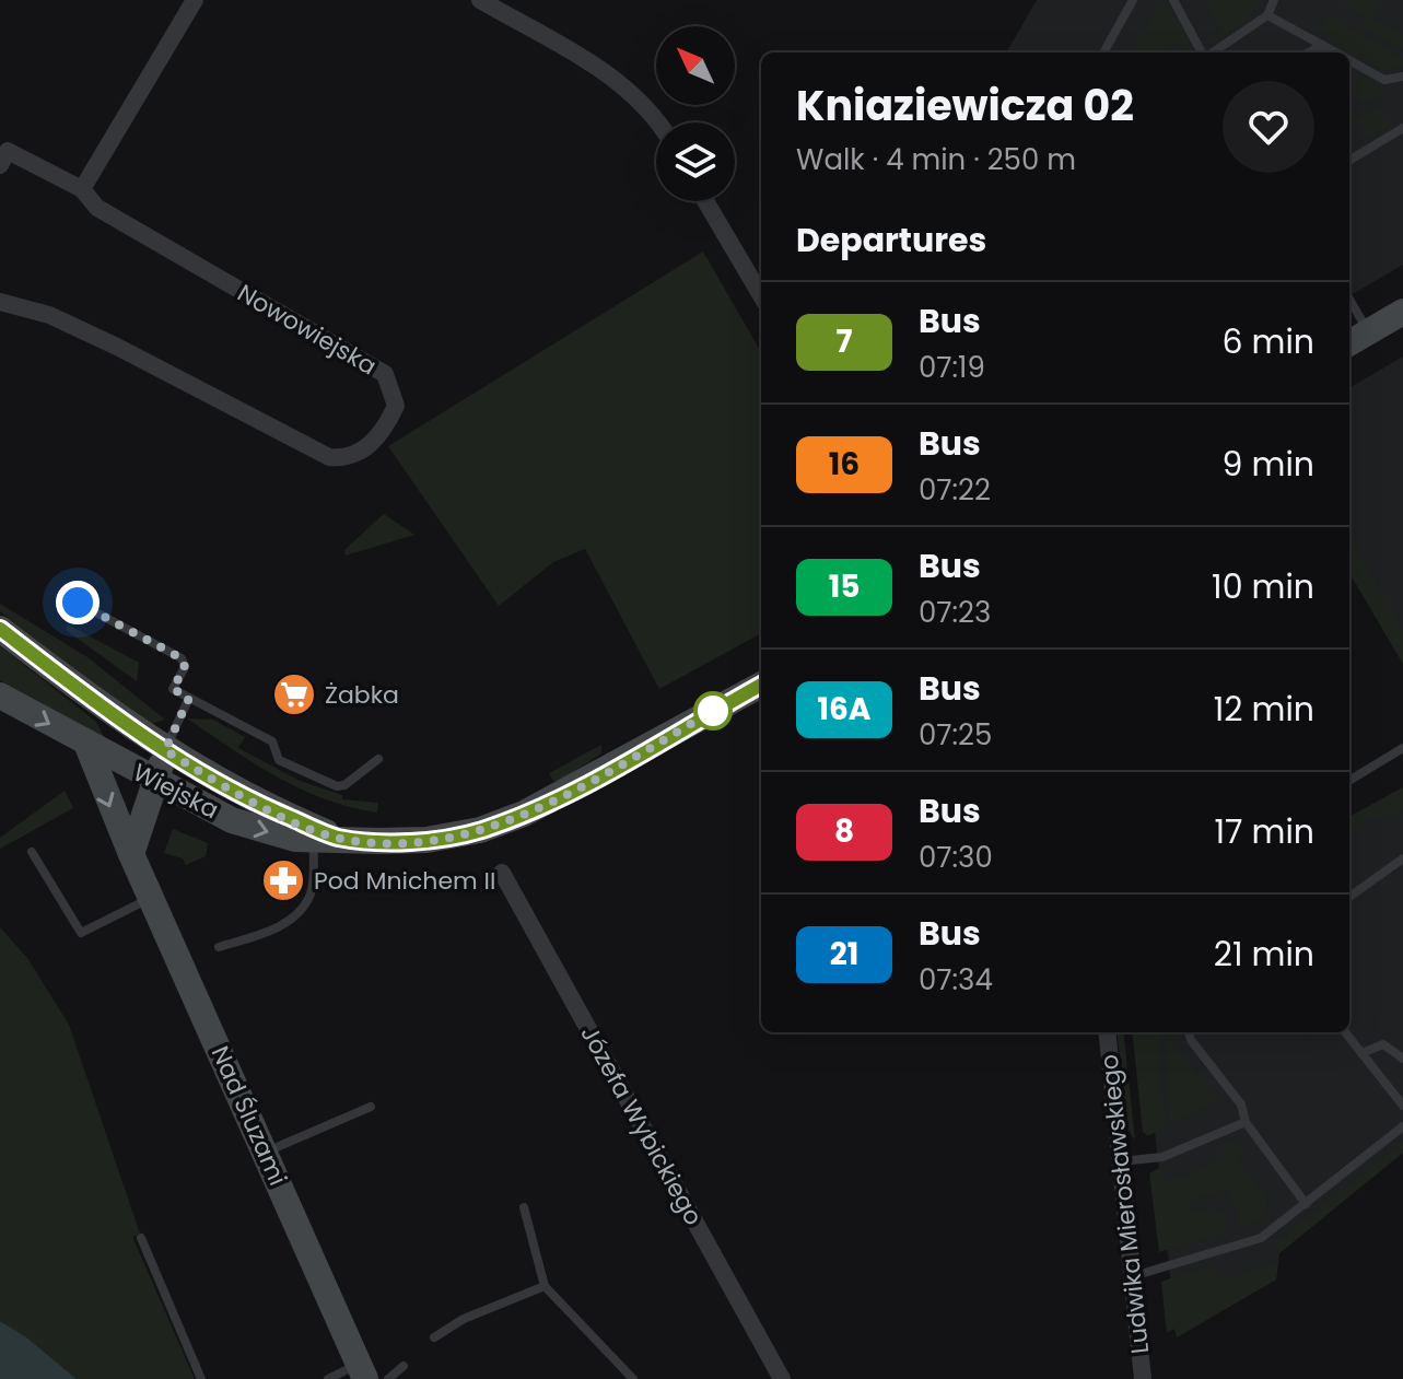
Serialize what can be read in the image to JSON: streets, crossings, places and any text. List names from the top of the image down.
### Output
{
  "streets": {
    "main road": ["Wiejska", "Nad Śluzami"],
    "street": ["Nowowiejska", "Józefa Wybickiego", "Ludwika Mierosławskiego"]
  },
  "crossings": [
    ["Wiejska", "Nad Śluzami"]
  ],
  "places": {
    "supermarket": ["Żabka"],
    "pharmacy": ["Pod Mnichem II"]
  },
  "lines": ["bus line 7"],
  "north": "top left",
  "page": {
    "heading": [
      ["Kniaziewicza 02", "Walk · 4 min · 250 m"],
      "Departures"
    ],
    "list": [
      {
        "mark": "7",
        "name": "Bus",
        "note": "07:19",
        "value": "6 min"
      },
      {
        "mark": "16",
        "name": "Bus",
        "note": "07:22",
        "value": "9 min"
      },
      {
        "mark": "15",
        "name": "Bus",
        "note": "07:23",
        "value": "10 min"
      },
      {
        "mark": "16A",
        "name": "Bus",
        "note": "07:25",
        "value": "12 min"
      },
      {
        "mark": "8",
        "name": "Bus",
        "note": "07:30",
        "value": "17 min"
      },
      {
        "mark": "21",
        "name": "Bus",
        "note": "07:34",
        "value": "21 min"
      }
    ]
  }
}
